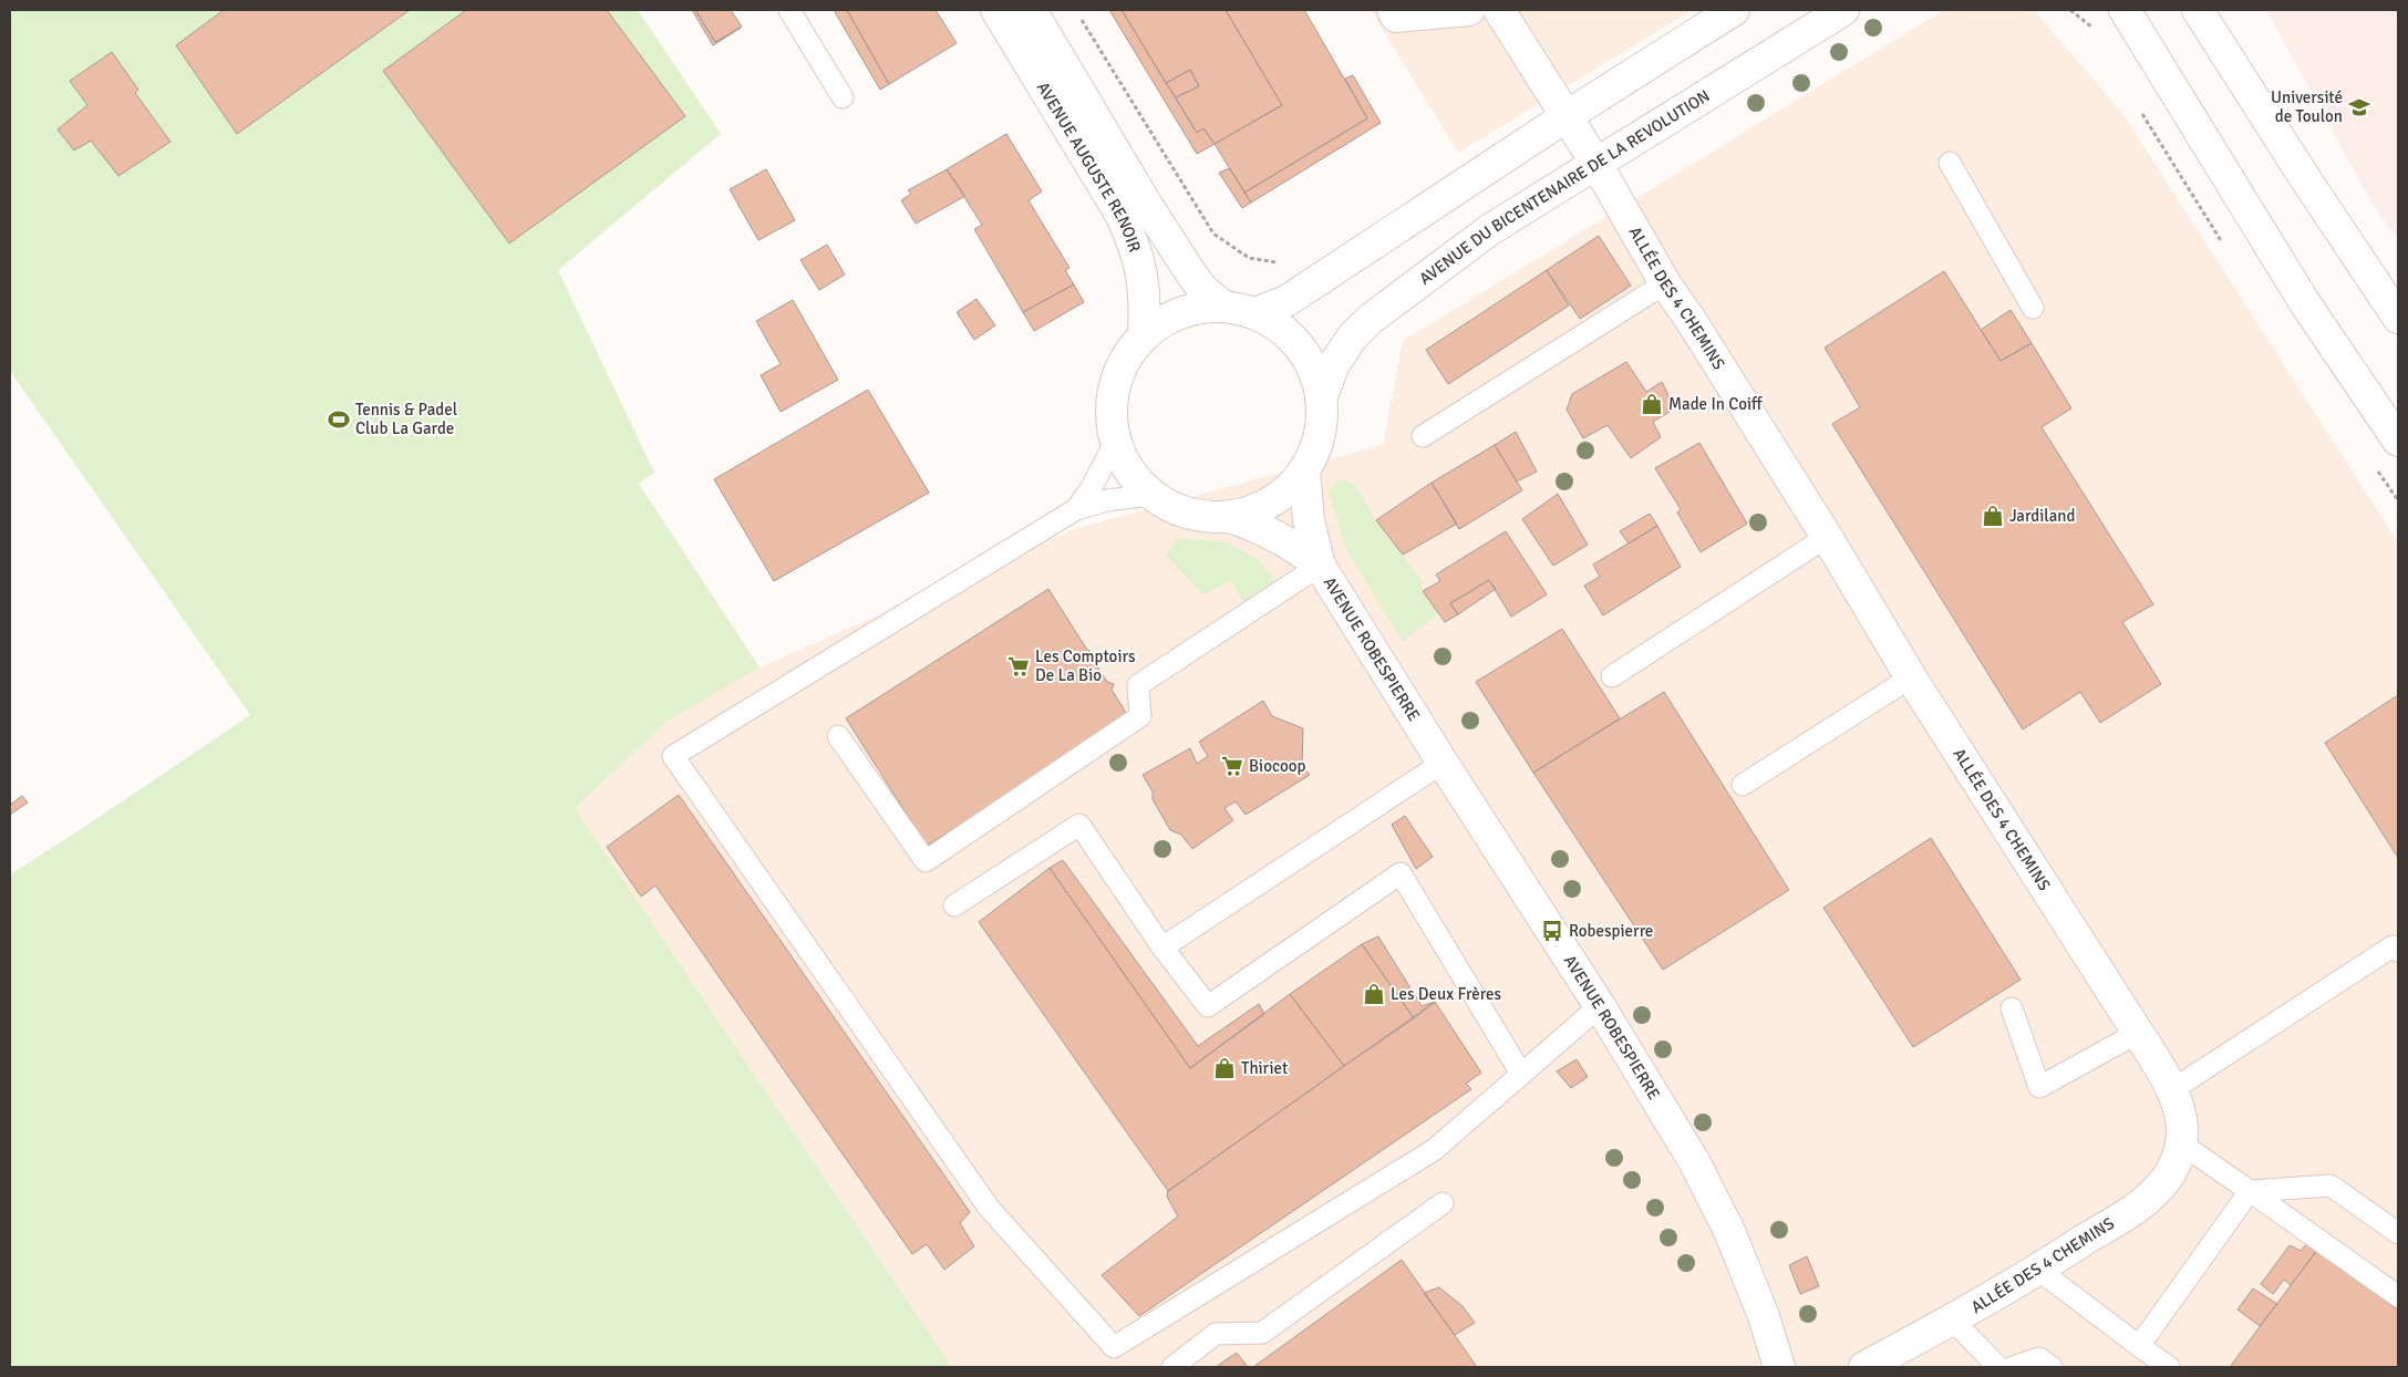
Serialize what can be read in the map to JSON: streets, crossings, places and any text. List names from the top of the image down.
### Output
{
  "streets": {
    "street": [
      "AVENUE AUGUSTE RENOIR",
      "AVENUE DU BICENTENAIRE DE LA REVOLUTION",
      "ALLÉE DES 4 CHEMINS",
      "AVENUE ROBESPIERRE"
    ]
  },
  "crossings": [
    ["AVENUE DU BICENTENAIRE DE LA REVOLUTION", "ALLÉE DES 4 CHEMINS"]
  ],
  "places": {
    "school or university": ["Université de Toulon"],
    "shop": [
      "Made In Coiff",
      "Jardiland",
      "Les Deux Frères",
      "Thiriet"
    ],
    "sports": ["Tennis & Padel Club La Garde"],
    "supermarket": ["Les Comptoirs De La Bio", "Biocoop"],
    "bus stop": ["Robespierre"]
  }
}
